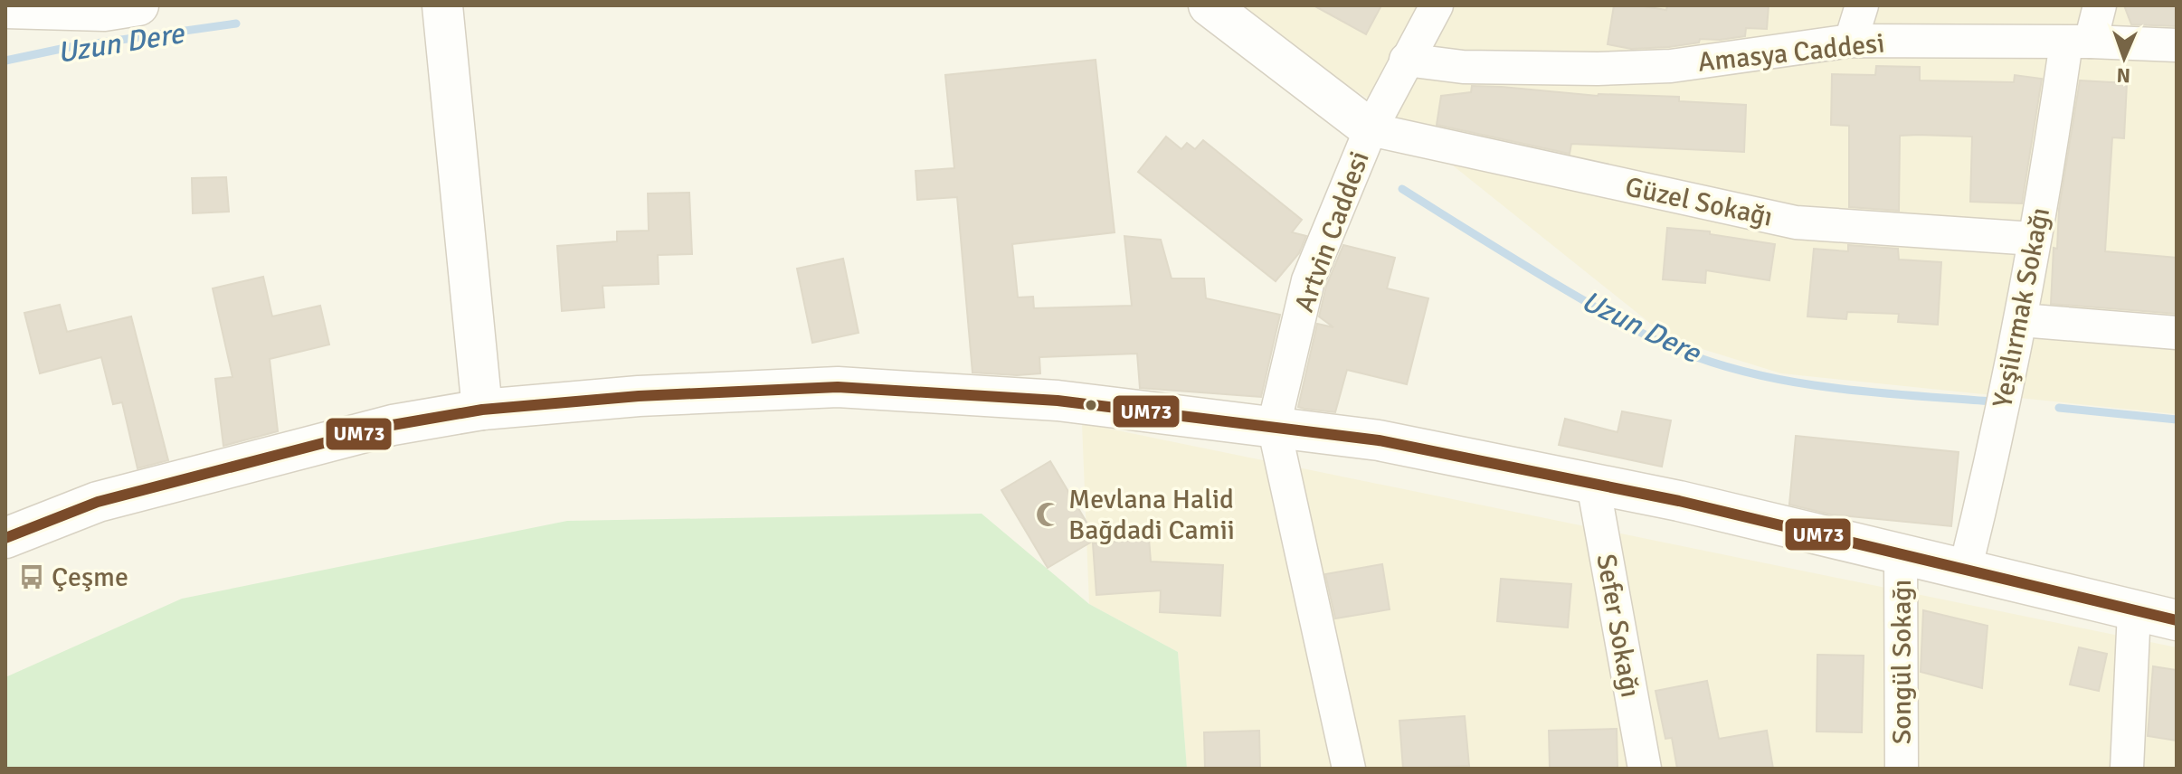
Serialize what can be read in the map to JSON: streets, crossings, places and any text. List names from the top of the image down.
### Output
{
  "streets": {
    "street": [
      "Amasya Caddesi",
      "Güzel Sokağı",
      "Artvin Caddesi",
      "Yeşilırmak Sokağı",
      "Sefer Sokağı",
      "Songül Sokağı"
    ]
  },
  "crossings": [
    ["Amasya Caddesi", "Artvin Caddesi"],
    ["Amasya Caddesi", "Yeşilırmak Sokağı"],
    ["Güzel Sokağı", "Artvin Caddesi"],
    ["Güzel Sokağı", "Yeşilırmak Sokağı"]
  ],
  "water": ["Uzun Dere"],
  "places": {
    "mosque": ["Mevlana Halid Bağdadi Camii"],
    "bus stop": ["Çeşme"]
  },
  "lines": ["transit line UM73"],
  "north": "bottom"
}
